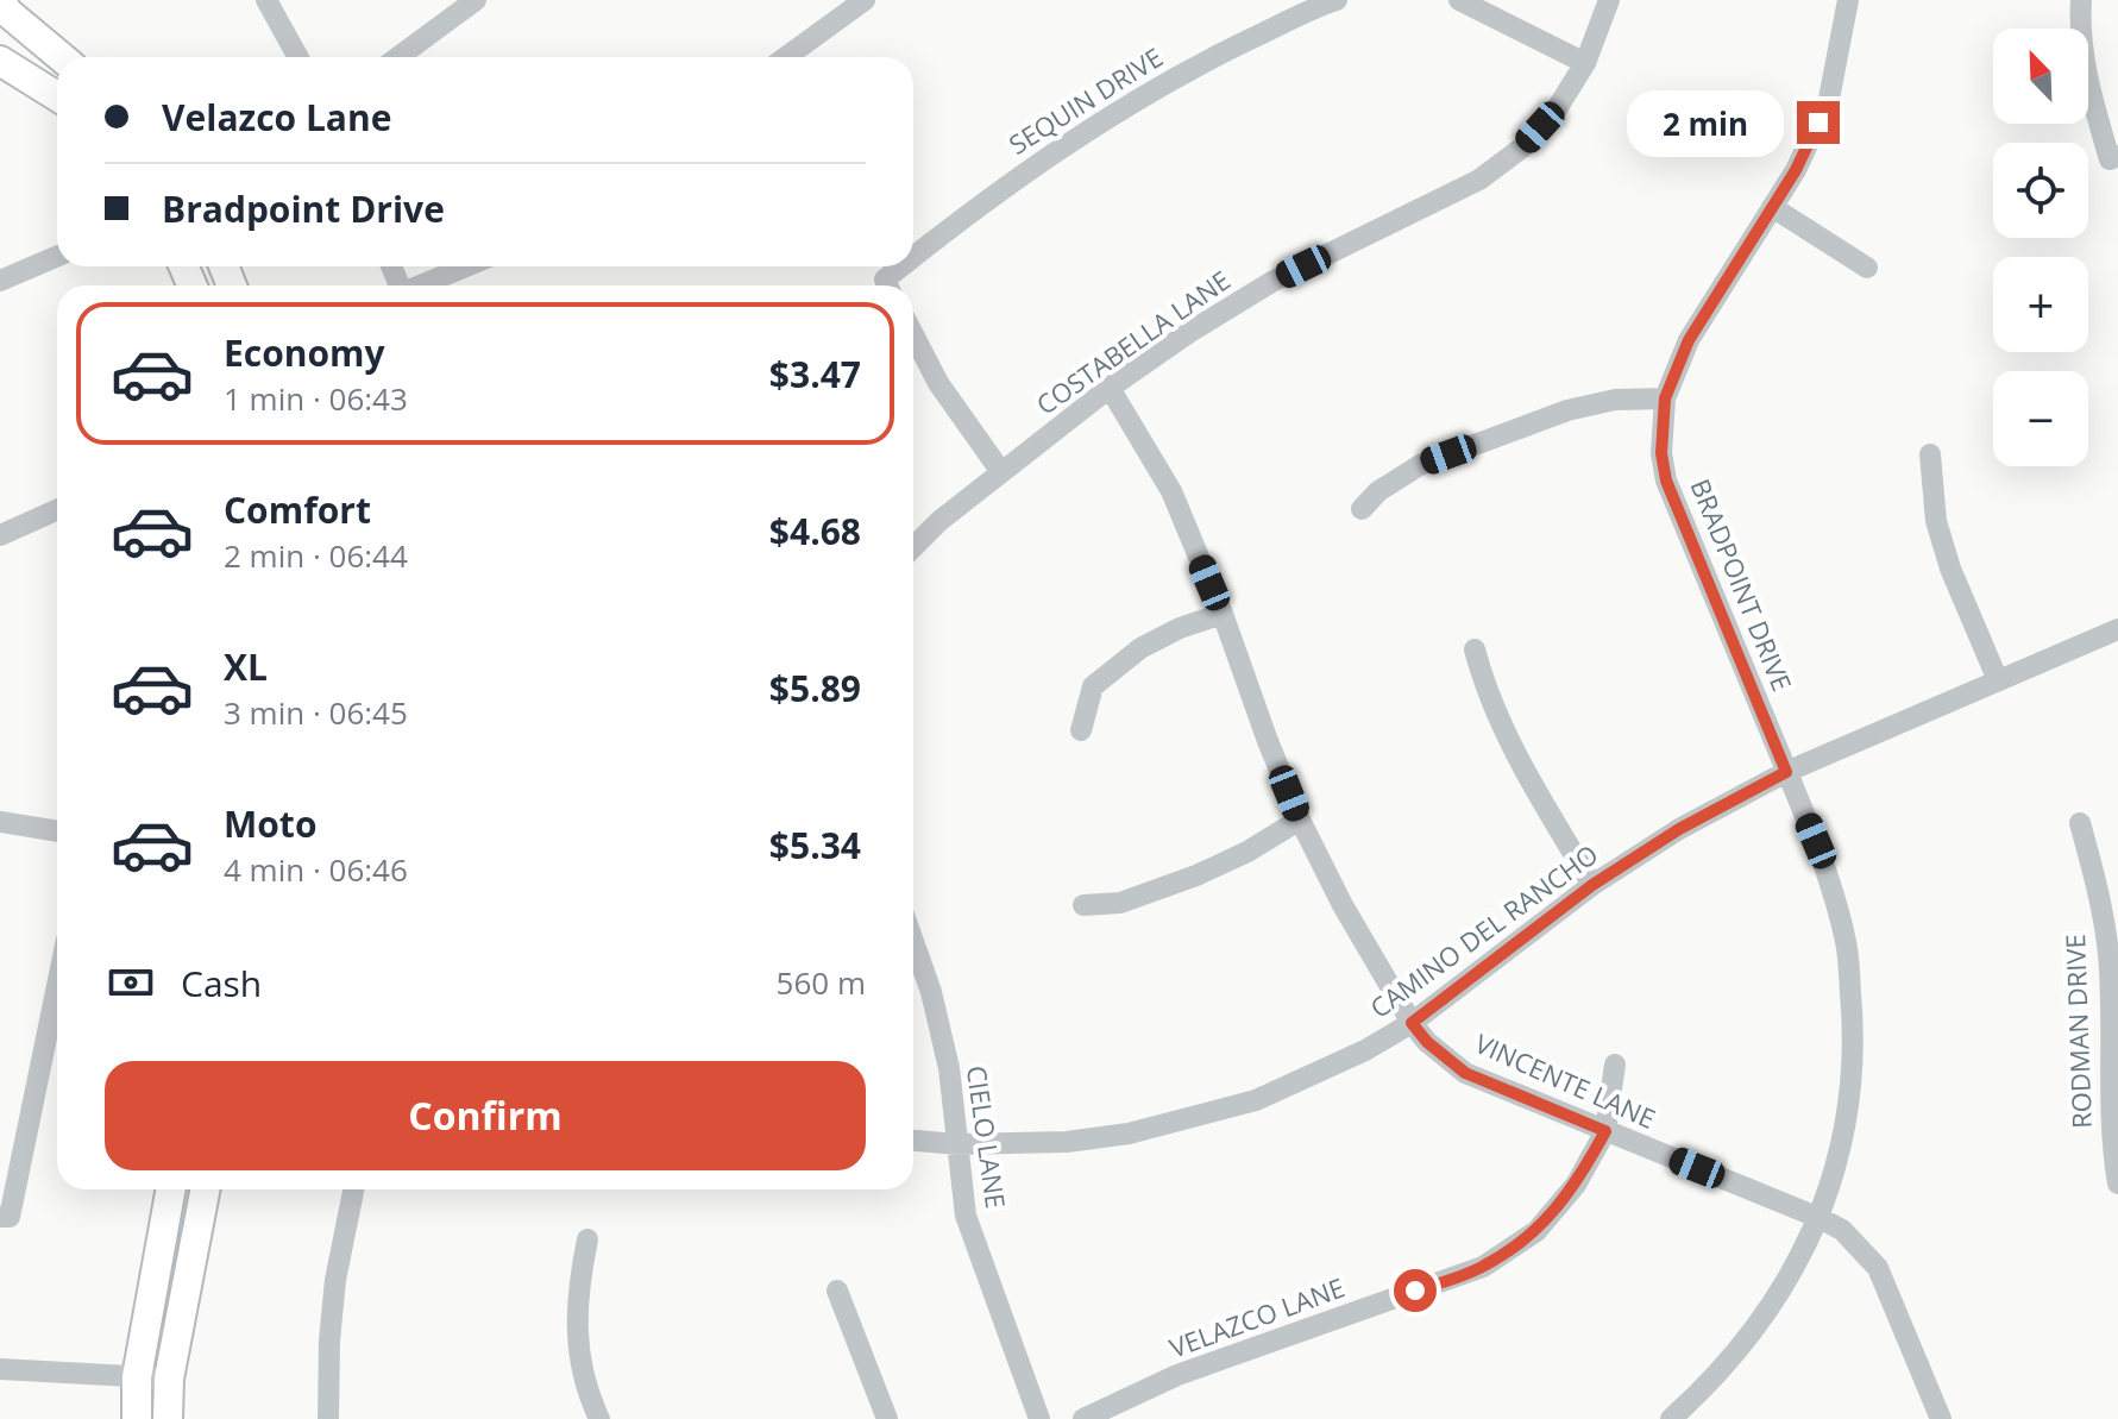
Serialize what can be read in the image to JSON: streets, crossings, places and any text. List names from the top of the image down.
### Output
{
  "streets": {
    "street": [
      "SEQUIN DRIVE",
      "COSTABELLA LANE",
      "BRADPOINT DRIVE",
      "CAMINO DEL RANCHO",
      "RODMAN DRIVE",
      "VINCENTE LANE",
      "CIELO LANE",
      "VELAZCO LANE"
    ]
  },
  "crossings": [
    ["COSTABELLA LANE", "VINCENTE LANE"],
    ["BRADPOINT DRIVE", "CAMINO DEL RANCHO"],
    ["BRADPOINT DRIVE", "VINCENTE LANE"],
    ["CAMINO DEL RANCHO", "VINCENTE LANE"],
    ["CAMINO DEL RANCHO", "CIELO LANE"],
    ["VINCENTE LANE", "VELAZCO LANE"]
  ],
  "north": "top left",
  "page": {
    "map_buttons": ["+", "−"],
    "banner": ["Velazco Lane", "Bradpoint Drive"],
    "bubble": "2 min",
    "list": [
      {
        "name": "Economy",
        "note": "1 min · 06:43",
        "value": "$3.47"
      },
      {
        "name": "Comfort",
        "note": "2 min · 06:44",
        "value": "$4.68"
      },
      {
        "name": "XL",
        "note": "3 min · 06:45",
        "value": "$5.89"
      },
      {
        "name": "Moto",
        "note": "4 min · 06:46",
        "value": "$5.34"
      }
    ],
    "pay": ["Cash", "560 m"],
    "buttons": "Confirm"
  }
}
